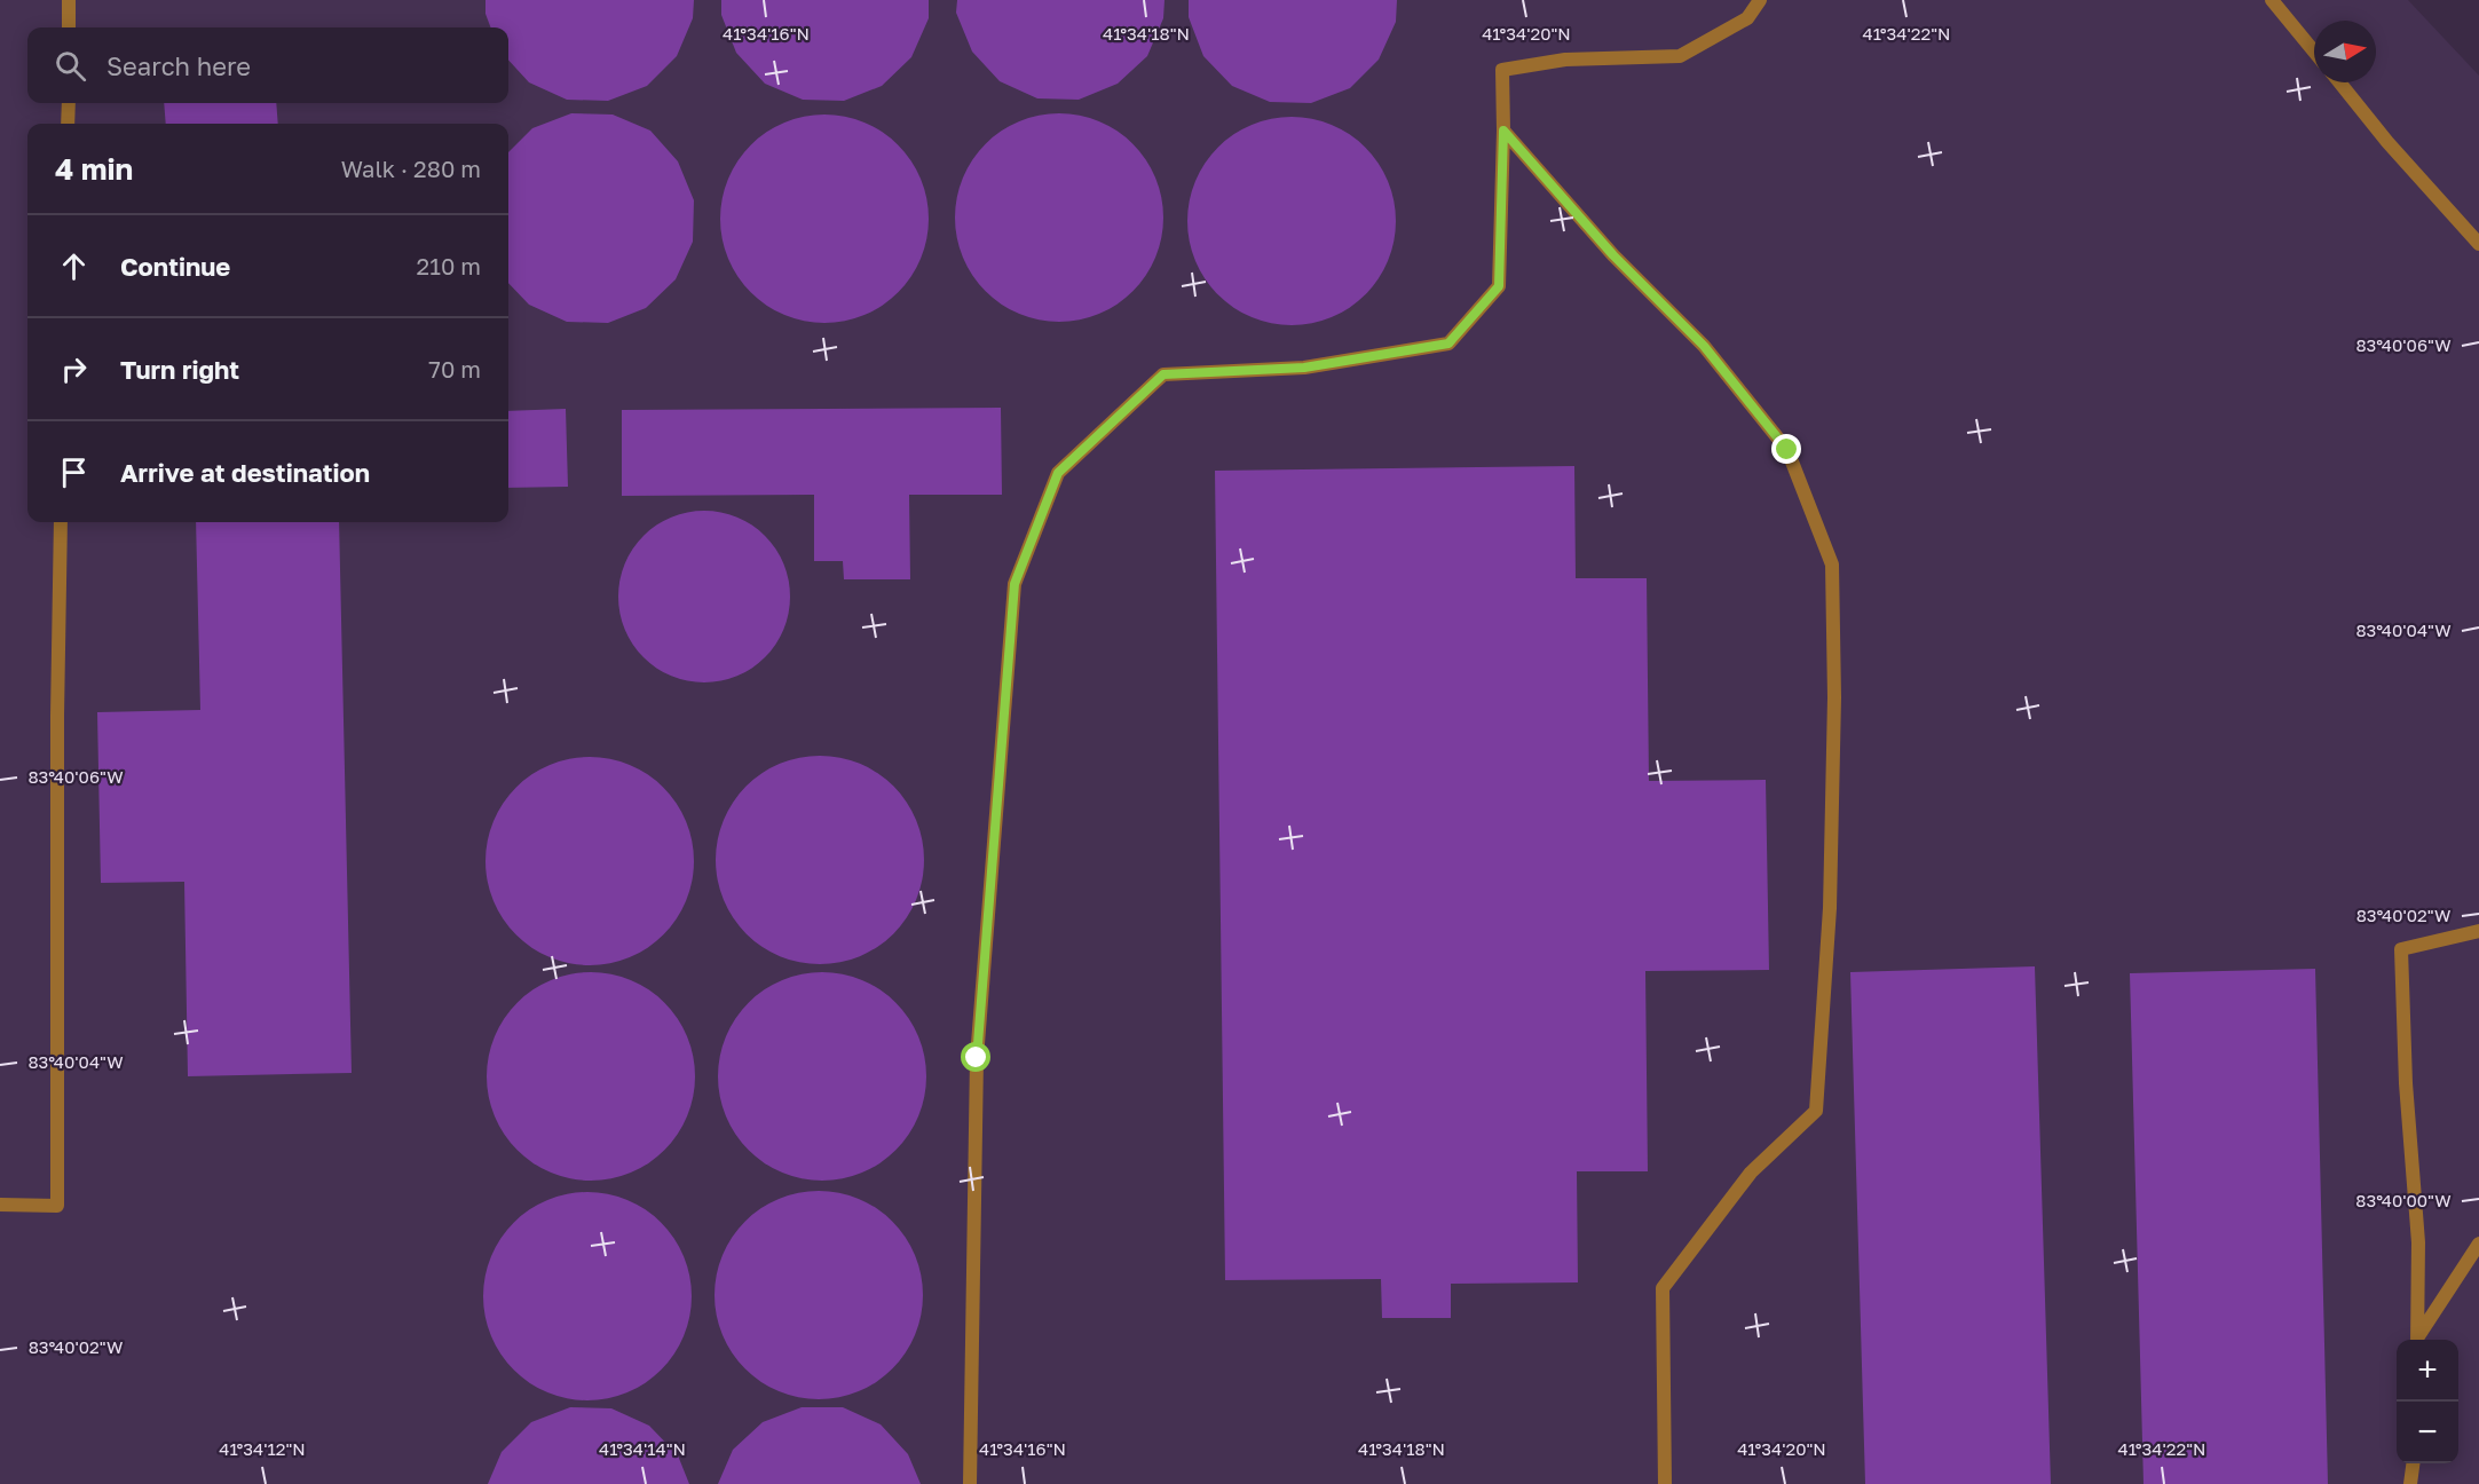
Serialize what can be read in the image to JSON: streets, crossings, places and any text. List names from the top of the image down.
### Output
{
  "north": "right",
  "page": {
    "search": "Search here",
    "heading": ["4 min", "Walk · 280 m"],
    "list": [
      ["Continue", "210 m"],
      ["Turn right", "70 m"],
      "Arrive at destination"
    ],
    "map_buttons": ["+", "−"]
  },
  "coordinates": [
    "41°34'16\"N",
    "41°34'18\"N",
    "41°34'20\"N",
    "41°34'22\"N",
    "83°40'06\"W",
    "83°40'04\"W",
    "83°40'02\"W",
    "83°40'00\"W",
    "41°34'12\"N",
    "41°34'14\"N"
  ]
}
